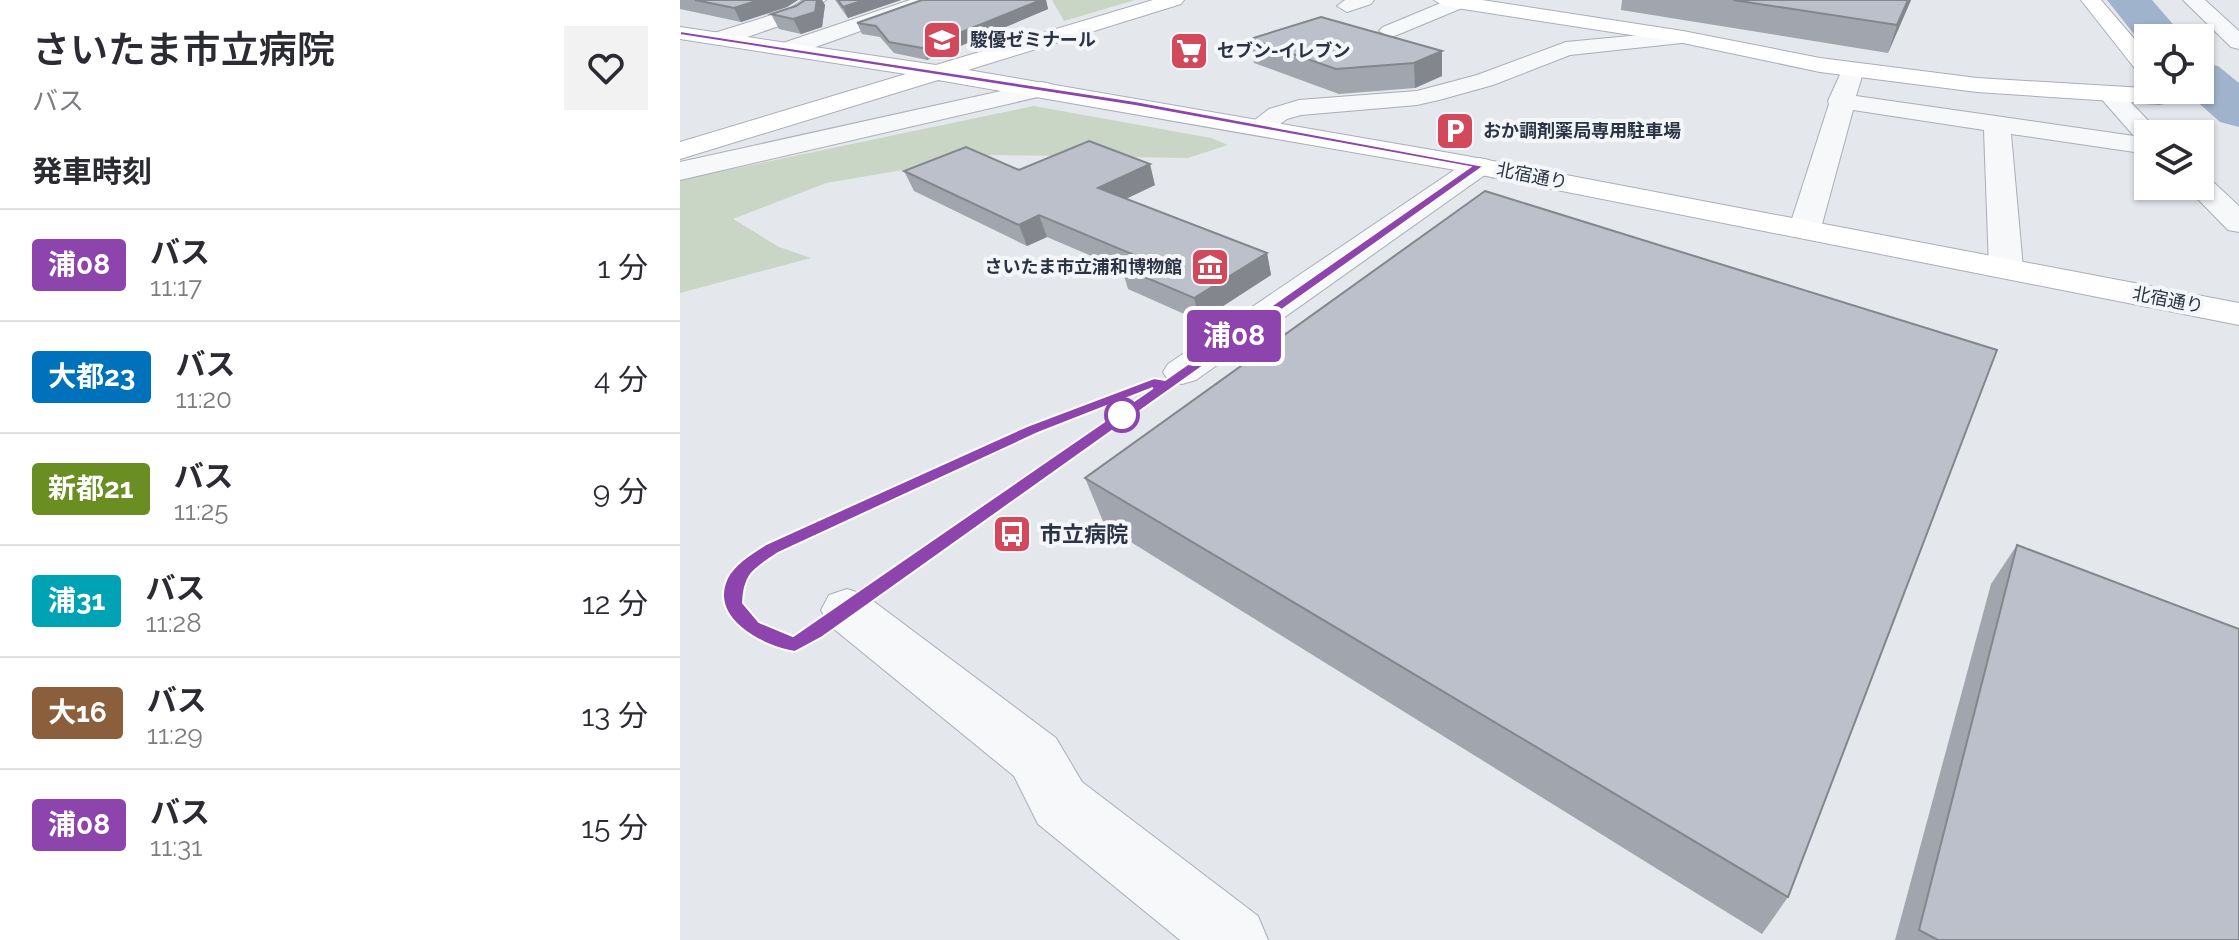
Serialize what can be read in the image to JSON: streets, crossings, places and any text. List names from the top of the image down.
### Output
{
  "streets": {
    "street": ["北宿通り"]
  },
  "places": {
    "school or university": ["駿優ゼミナール"],
    "supermarket": ["セブン-イレブン"],
    "parking": ["おか調剤薬局専用駐車場"],
    "museum": ["さいたま市立浦和博物館"],
    "bus stop": ["市立病院"]
  },
  "lines": ["bus line 浦08"],
  "page": {
    "heading": [
      ["さいたま市立病院", "バス"],
      "発車時刻"
    ],
    "on_map": "浦08",
    "list": [
      {
        "mark": "浦08",
        "name": "バス",
        "note": "11:17",
        "value": "1 分"
      },
      {
        "mark": "大都23",
        "name": "バス",
        "note": "11:20",
        "value": "4 分"
      },
      {
        "mark": "新都21",
        "name": "バス",
        "note": "11:25",
        "value": "9 分"
      },
      {
        "mark": "浦31",
        "name": "バス",
        "note": "11:28",
        "value": "12 分"
      },
      {
        "mark": "大16",
        "name": "バス",
        "note": "11:29",
        "value": "13 分"
      },
      {
        "mark": "浦08",
        "name": "バス",
        "note": "11:31",
        "value": "15 分"
      }
    ]
  }
}
